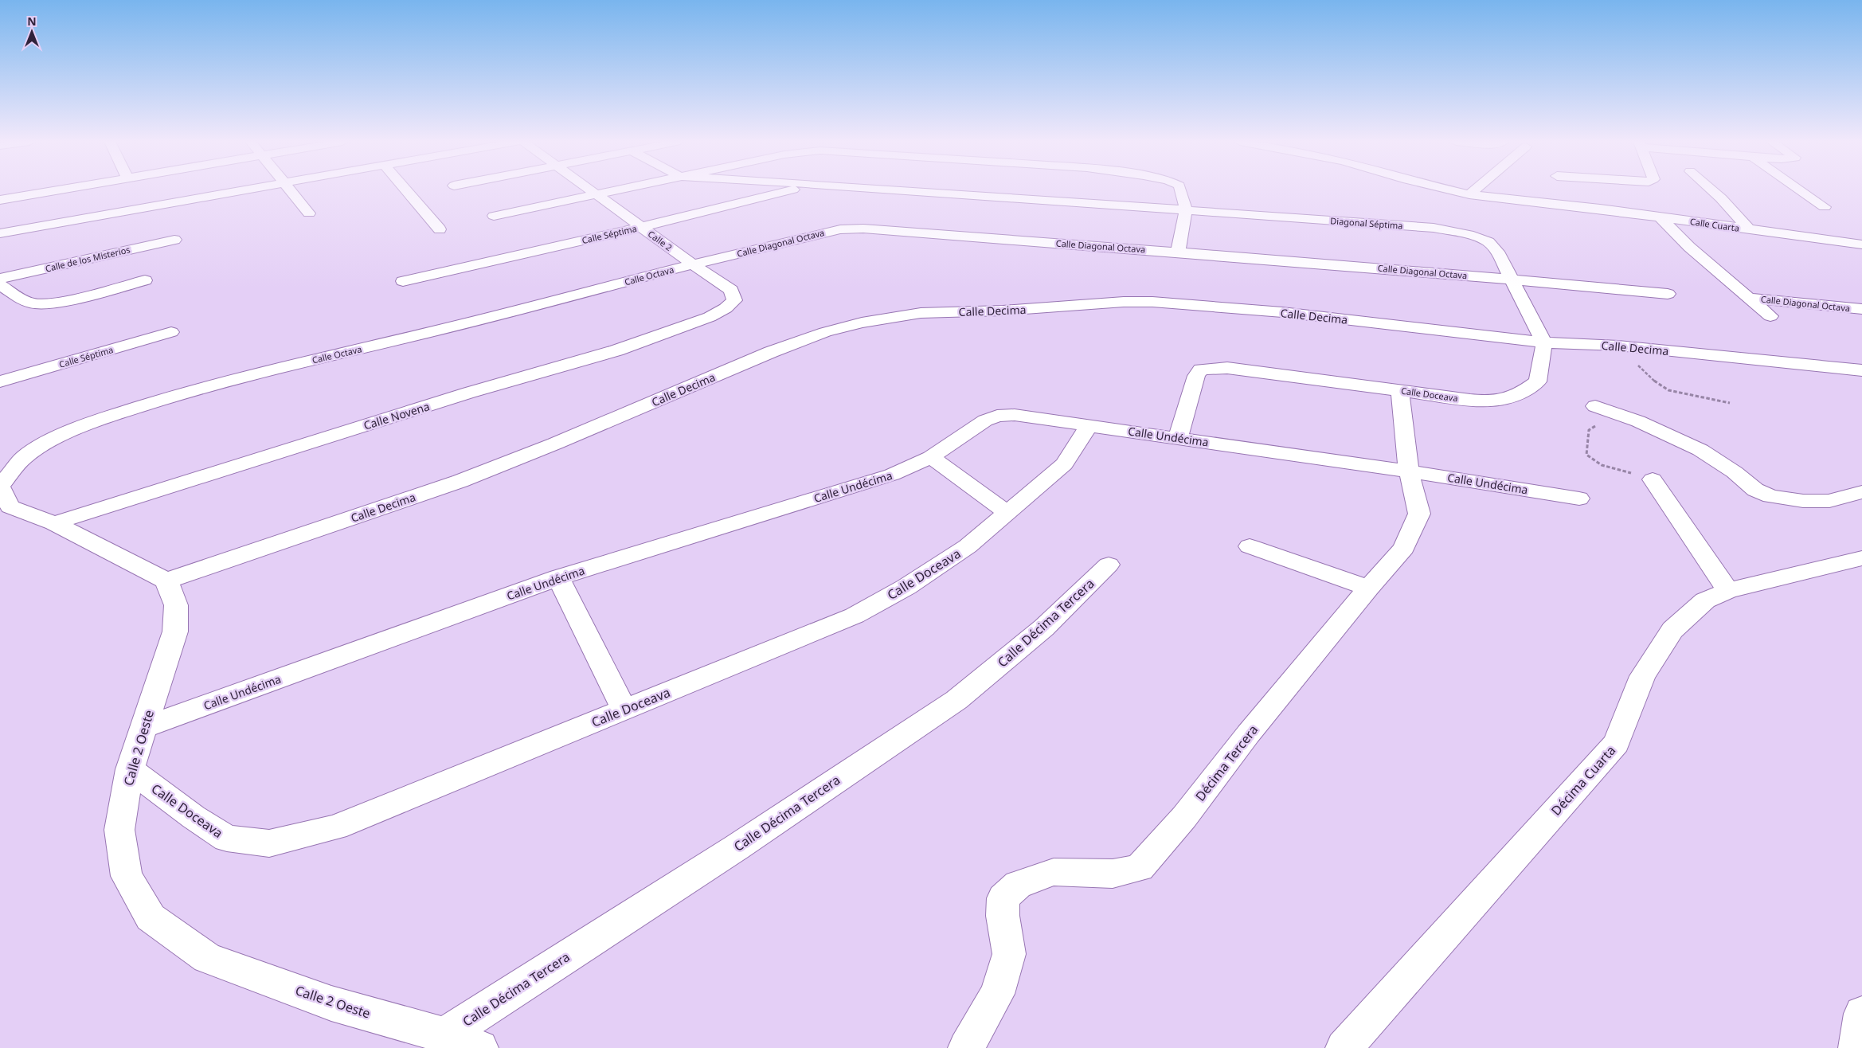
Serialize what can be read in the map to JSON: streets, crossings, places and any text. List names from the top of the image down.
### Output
{
  "streets": {
    "street": [
      "Diagonal Séptima",
      "Calle Cuarta",
      "Calle Séptima",
      "Calle 2",
      "Calle Diagonal Octava",
      "Calle de los Misterios",
      "Calle Octava",
      "Calle Decima",
      "Calle Doceava",
      "Calle Novena",
      "Calle Undécima",
      "Calle Décima Tercera",
      "Calle 2 Oeste",
      "Décima Tercera",
      "Décima Cuarta"
    ]
  },
  "crossings": [
    ["Diagonal Séptima", "Calle Diagonal Octava"],
    ["Calle Séptima", "Calle 2"],
    ["Calle 2", "Calle Diagonal Octava"],
    ["Calle 2", "Calle Octava"],
    ["Calle 2", "Calle Novena"],
    ["Calle Diagonal Octava", "Calle Octava"],
    ["Calle Decima", "Calle Doceava"],
    ["Calle Decima", "Calle 2 Oeste"],
    ["Calle Doceava", "Calle Undécima"],
    ["Calle Doceava", "Calle 2 Oeste"],
    ["Calle Doceava", "Décima Tercera"],
    ["Calle Undécima", "Calle 2 Oeste"],
    ["Calle Undécima", "Décima Tercera"],
    ["Calle Décima Tercera", "Calle 2 Oeste"]
  ],
  "north": "top"
}
